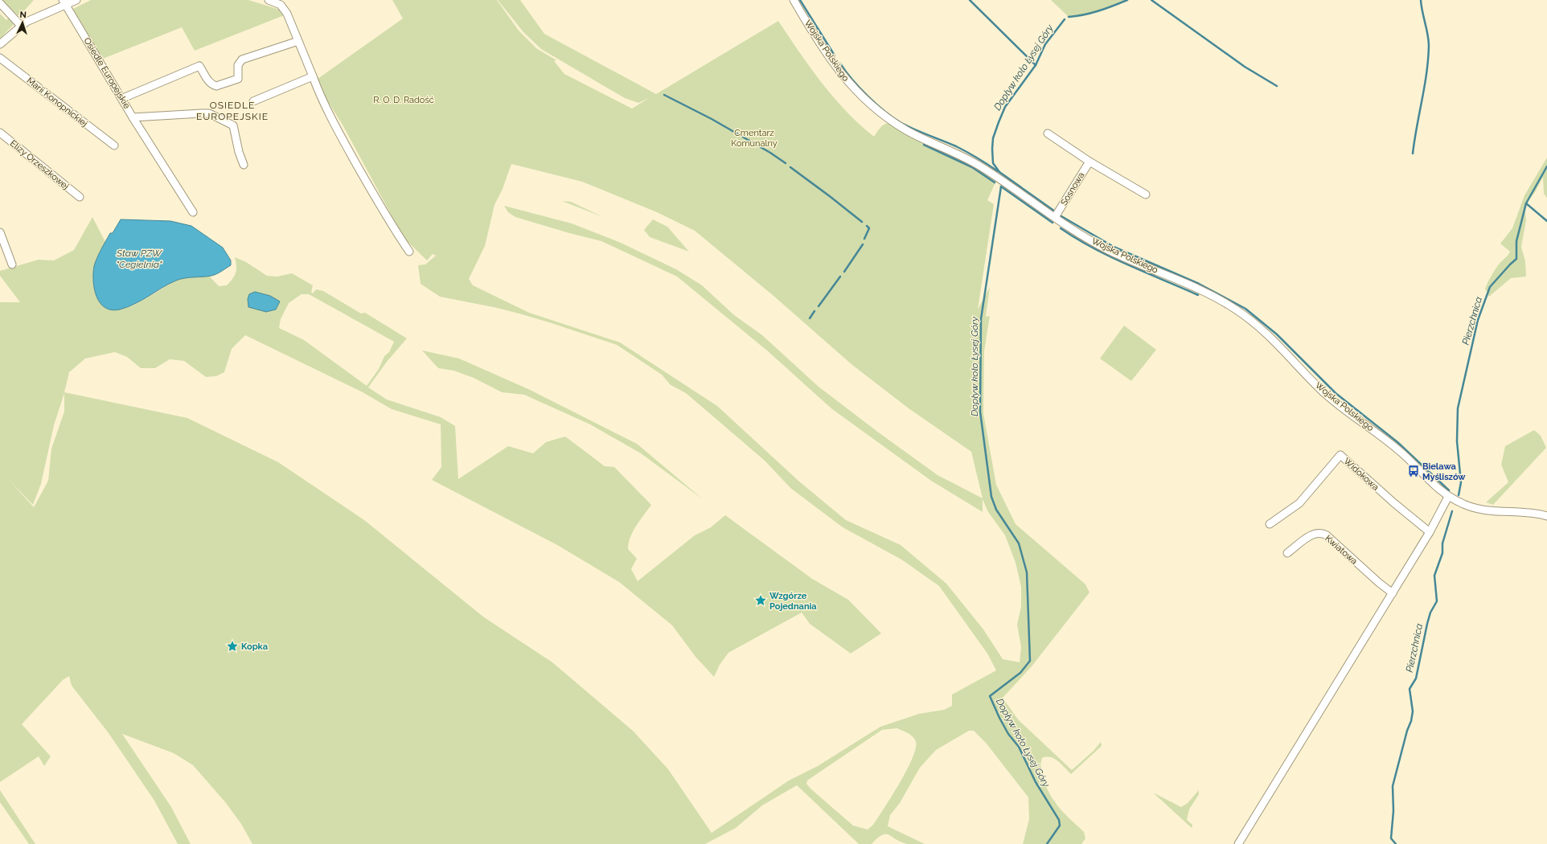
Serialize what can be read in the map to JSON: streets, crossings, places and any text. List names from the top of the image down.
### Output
{
  "streets": {
    "street": [
      "Wojska Polskiego",
      "Osiedle Europejskie",
      "Marii Konopnickiej",
      "Elizy Orzeszkowej",
      "Sosnowa",
      "Widokowa",
      "Kwiatowa"
    ]
  },
  "crossings": [
    ["Wojska Polskiego", "Sosnowa"]
  ],
  "districts": ["OSIEDLE EUROPEJSKIE"],
  "water": ["Dopływ koło Łysej Góry", "Staw PZW \"Cegielnia\"", "Pierzchnica"],
  "parks": ["R. O. D. Radość", "Cmentarz Komunalny"],
  "places": {
    "bus stop": ["Bielawa Myśliszów"],
    "place": ["Wzgórze Pojednania", "Kopka"]
  },
  "north": "top"
}
